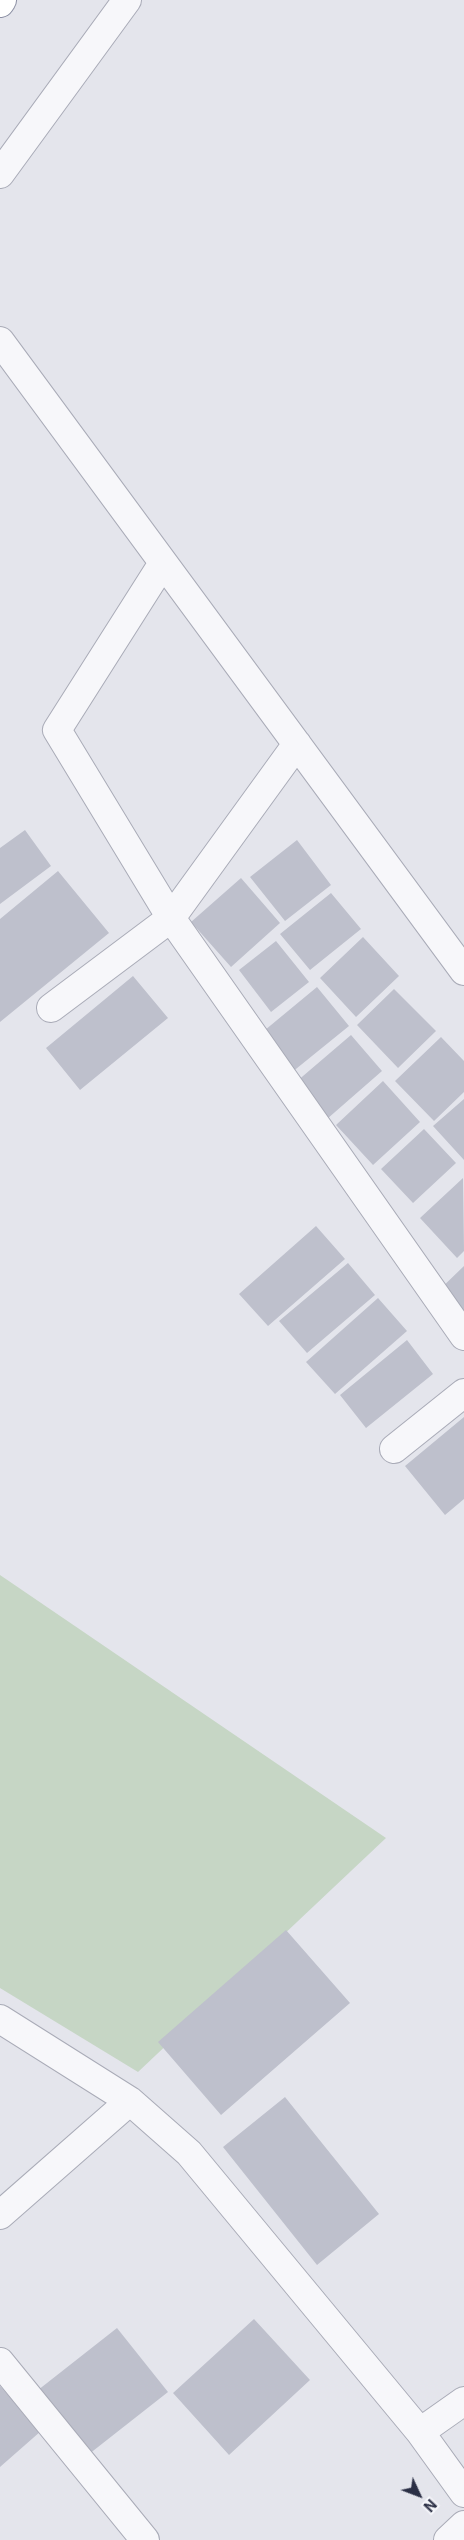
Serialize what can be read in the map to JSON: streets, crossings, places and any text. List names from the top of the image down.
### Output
{
  "north": "bottom right"
}
